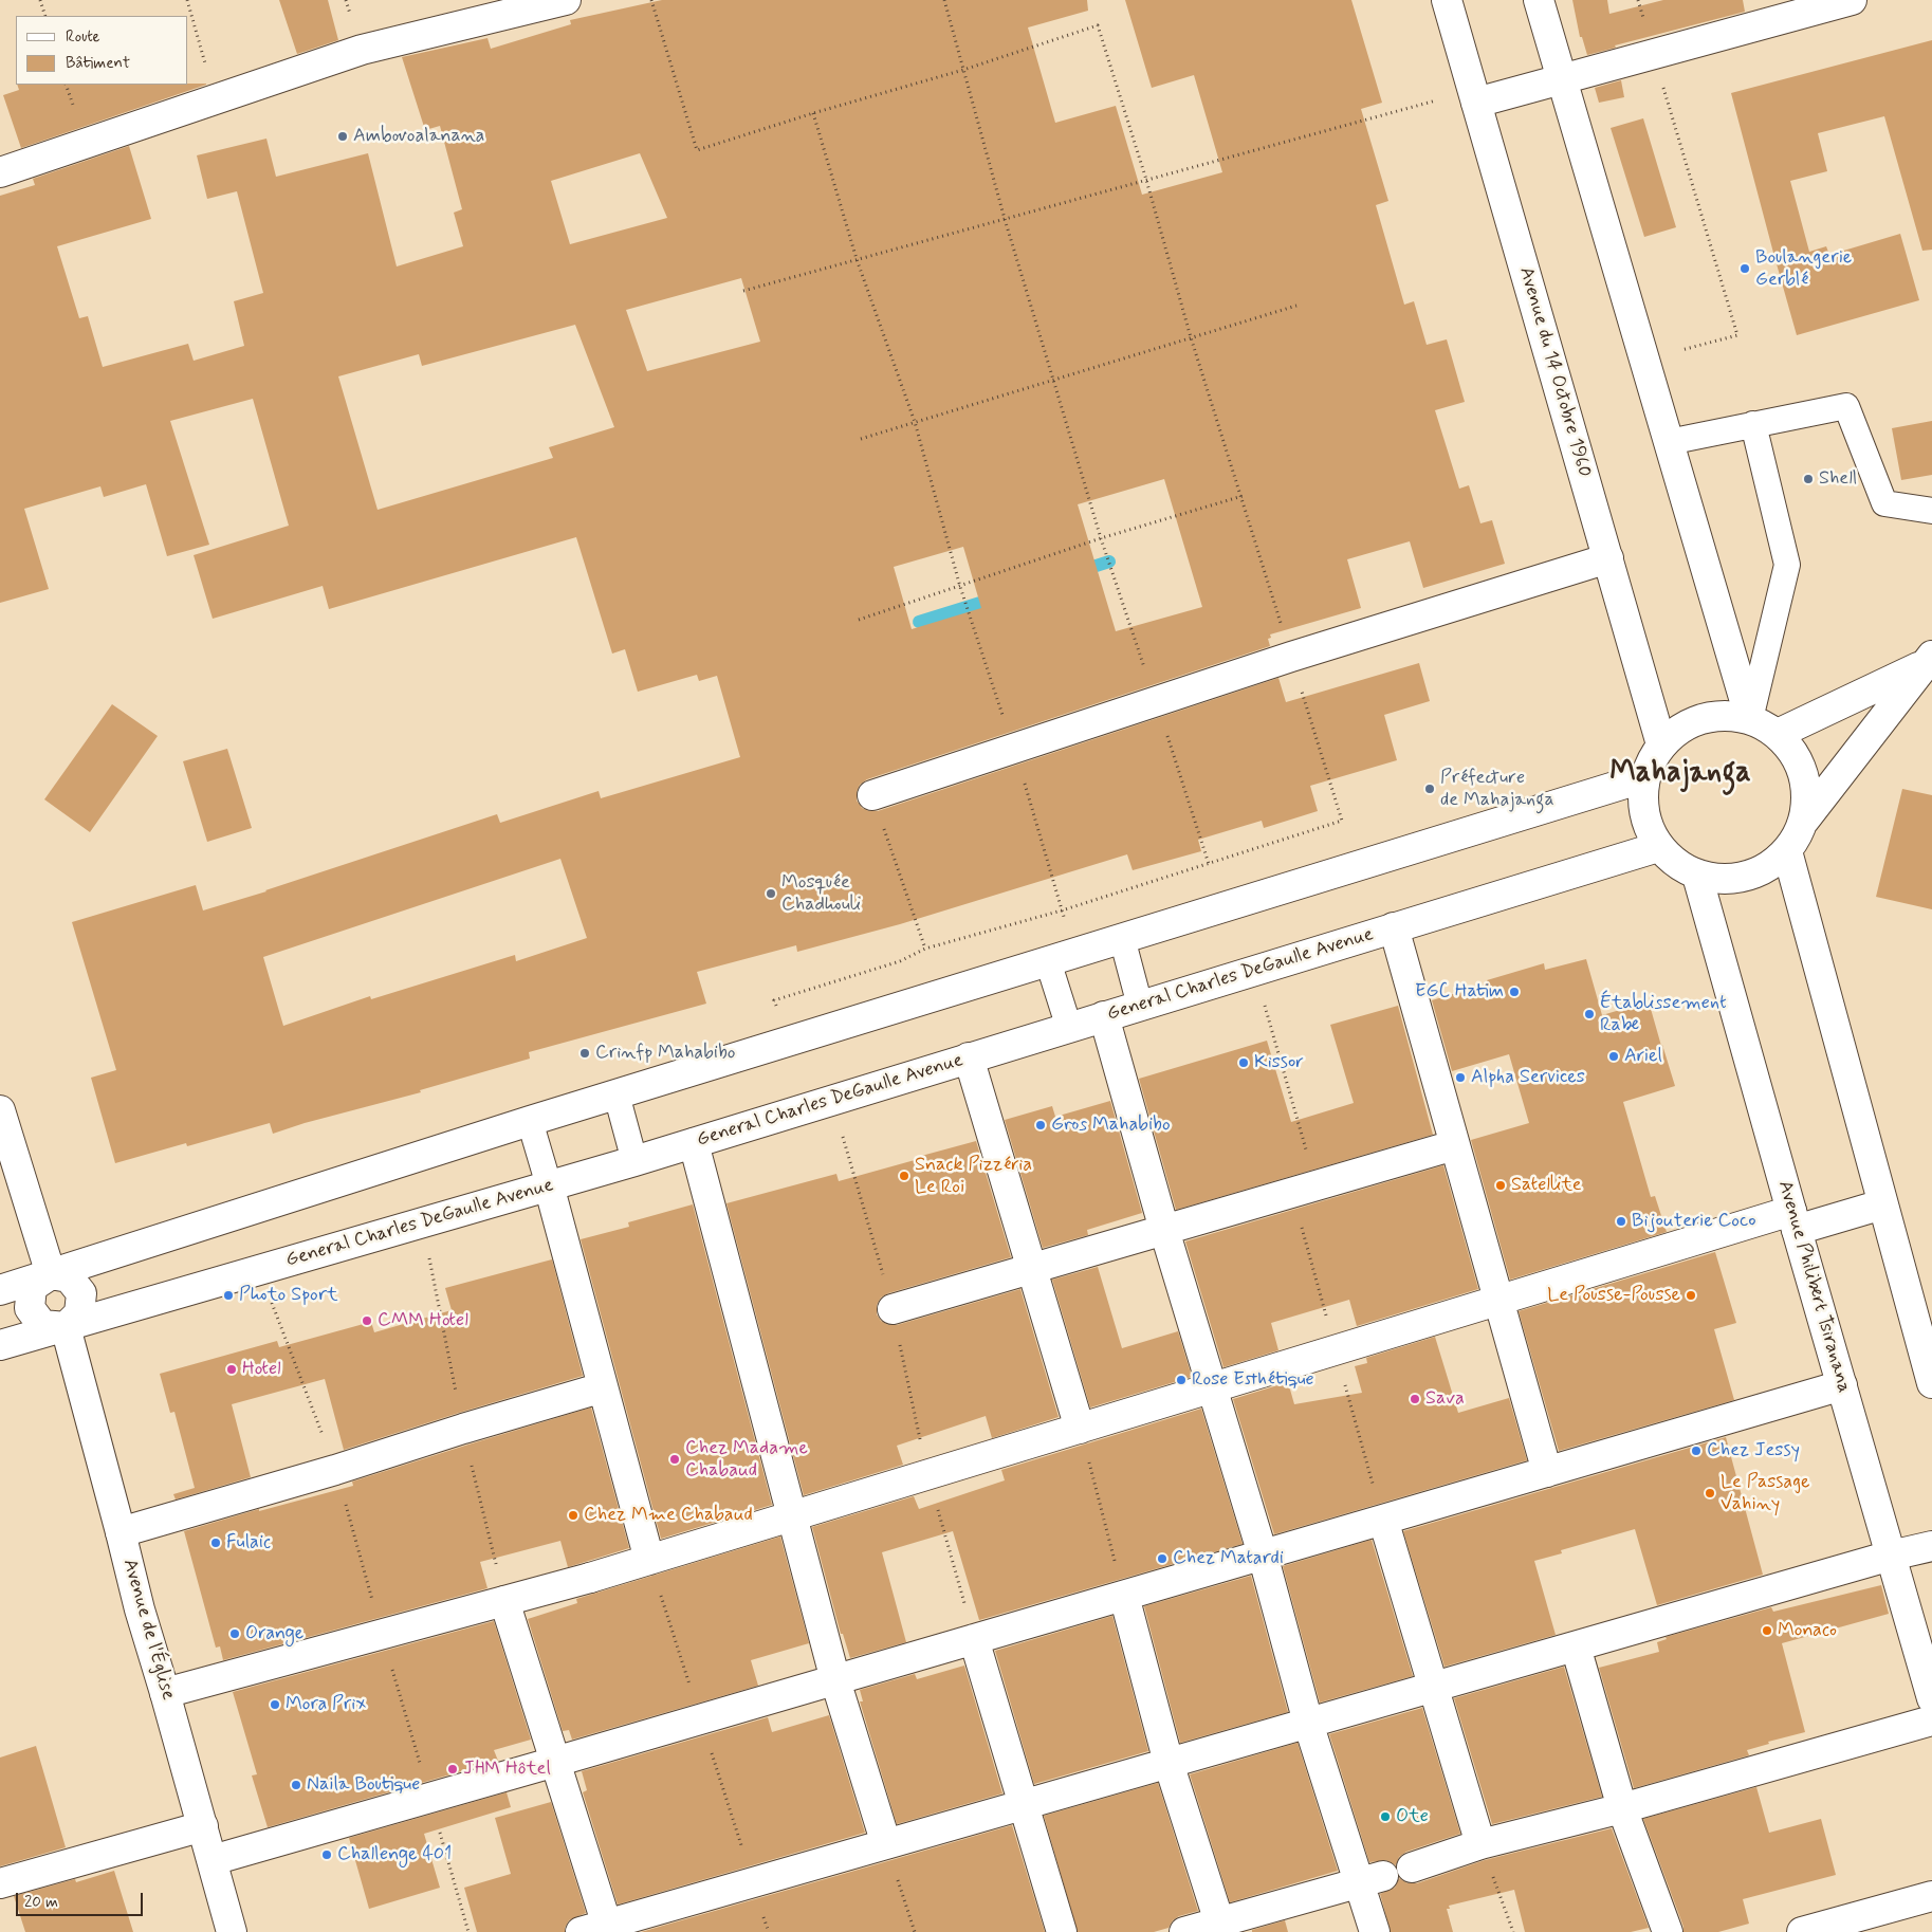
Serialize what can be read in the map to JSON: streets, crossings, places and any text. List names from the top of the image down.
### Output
{
  "streets": {
    "street": [
      "Avenue du 14 Octobre 1960",
      "General Charles DeGaulle Avenue",
      "Avenue Philibert Tsiranana",
      "Avenue de l'Église"
    ]
  },
  "crossings": [
    ["Avenue du 14 Octobre 1960", "General Charles DeGaulle Avenue"],
    ["Avenue du 14 Octobre 1960", "Avenue Philibert Tsiranana"],
    ["General Charles DeGaulle Avenue", "Avenue Philibert Tsiranana"],
    ["General Charles DeGaulle Avenue", "Avenue de l'Église"]
  ],
  "districts": ["Mahajanga"],
  "places": [
    "Ambovoalanana",
    "Boulangerie Gerblé",
    "Shell",
    "Préfecture de Mahajanga",
    "Mosquée Chadhouli",
    "EGC Hatim",
    "Établissement Rabe",
    "Crinfp Mahabibo",
    "Ariel",
    "Kissor",
    "Alpha Services",
    "Gros Mahabibo",
    "Snack Pizzéria Le Roi",
    "Satellite",
    "Bijouterie Coco",
    "Photo Sport",
    "Le Pousse-Pousse",
    "CMM Hotel",
    "Hotel",
    "Rose Esthétique",
    "Sava",
    "Chez Jessy",
    "Chez Madame Chabaud",
    "Le Passage Vahiny",
    "Chez Mme Chabaud",
    "Fulaic",
    "Chez Matardi",
    "Monaco",
    "Orange",
    "Mora Prix",
    "JHM Hôtel",
    "Naila Boutique",
    "Ote",
    "Challenge 401"
  ],
  "legend": ["Route", "Bâtiment"],
  "scale_bar": "20 m"
}
